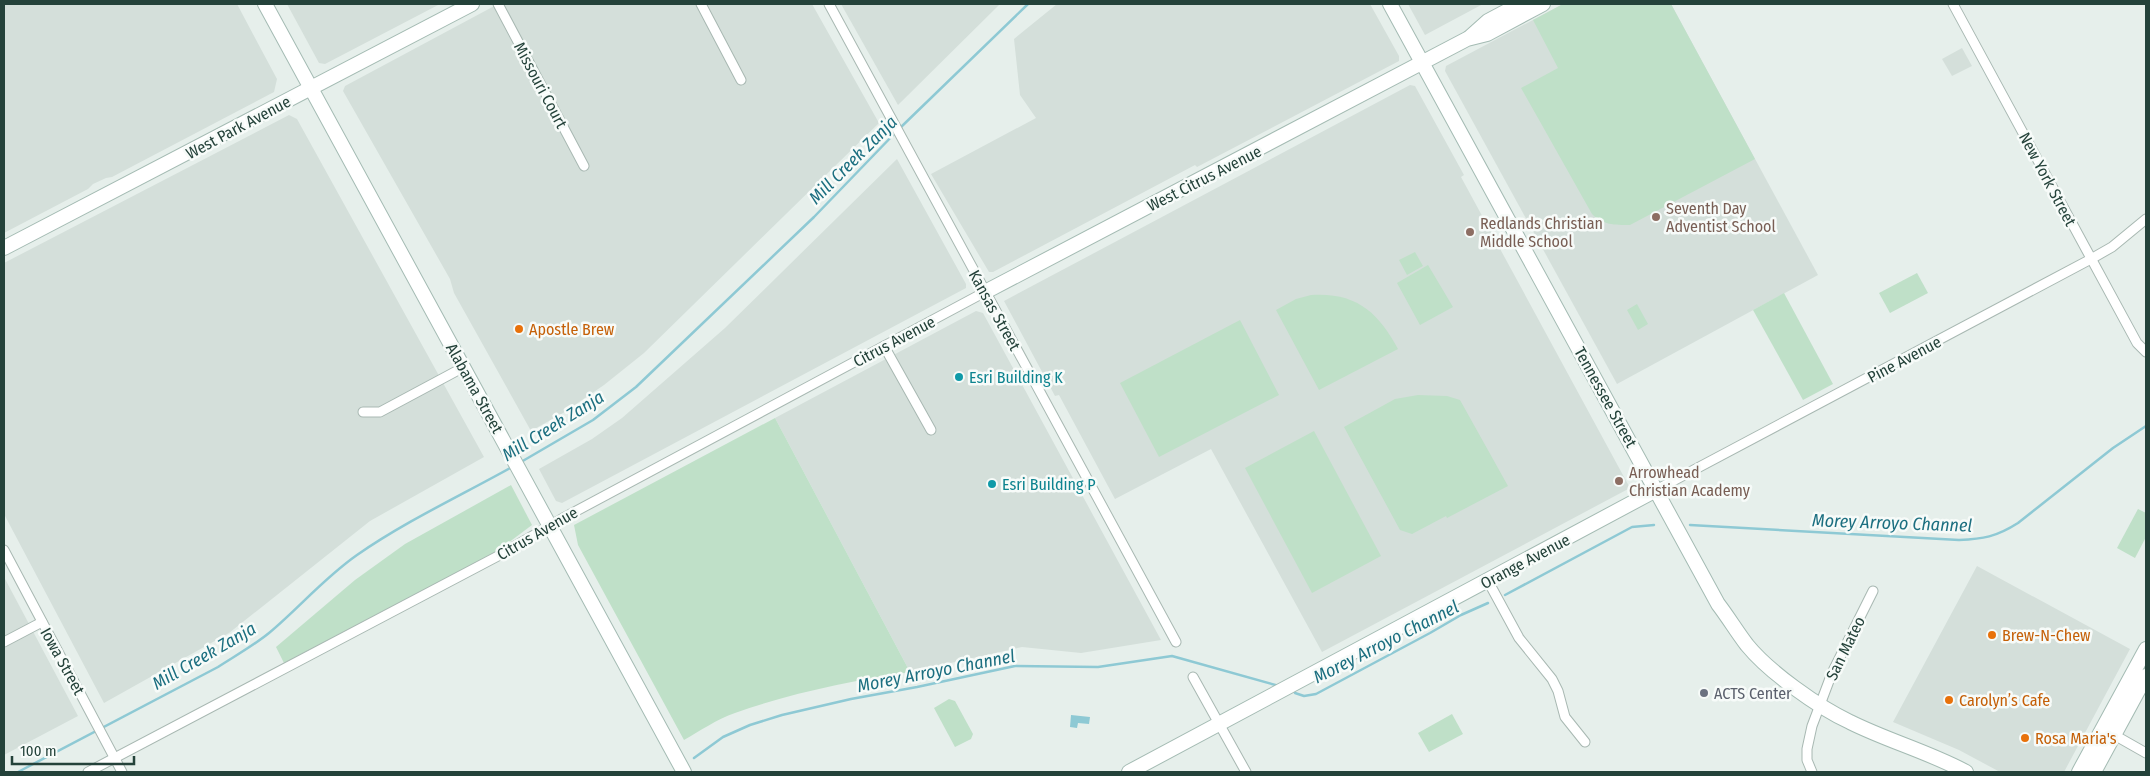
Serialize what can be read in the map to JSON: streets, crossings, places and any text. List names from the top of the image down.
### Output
{
  "streets": {
    "main road": [
      "West Park Avenue",
      "West Citrus Avenue",
      "Alabama Street",
      "Tennessee Street",
      "Orange Avenue"
    ],
    "street": [
      "Missouri Court",
      "New York Street",
      "Kansas Street",
      "Citrus Avenue",
      "Pine Avenue",
      "San Mateo",
      "Iowa Street"
    ]
  },
  "crossings": [
    ["West Park Avenue", "Alabama Street"],
    ["West Citrus Avenue", "Kansas Street"],
    ["West Citrus Avenue", "Citrus Avenue"],
    ["West Citrus Avenue", "Tennessee Street"],
    ["New York Street", "Pine Avenue"],
    ["Kansas Street", "Citrus Avenue"],
    ["Citrus Avenue", "Alabama Street"],
    ["Citrus Avenue", "Iowa Street"],
    ["Pine Avenue", "Tennessee Street"],
    ["Pine Avenue", "Orange Avenue"],
    ["Tennessee Street", "Orange Avenue"],
    ["Tennessee Street", "San Mateo"]
  ],
  "water": ["Mill Creek Zanja", "Morey Arroyo Channel"],
  "places": [
    "Seventh Day Adventist School",
    "Redlands Christian Middle School",
    "Apostle Brew",
    "Esri Building K",
    "Arrowhead Christian Academy",
    "Esri Building P",
    "Brew-N-Chew",
    "ACTS Center",
    "Carolyn’s Cafe",
    "Rosa Maria's"
  ],
  "scale_bar": "100 m"
}
